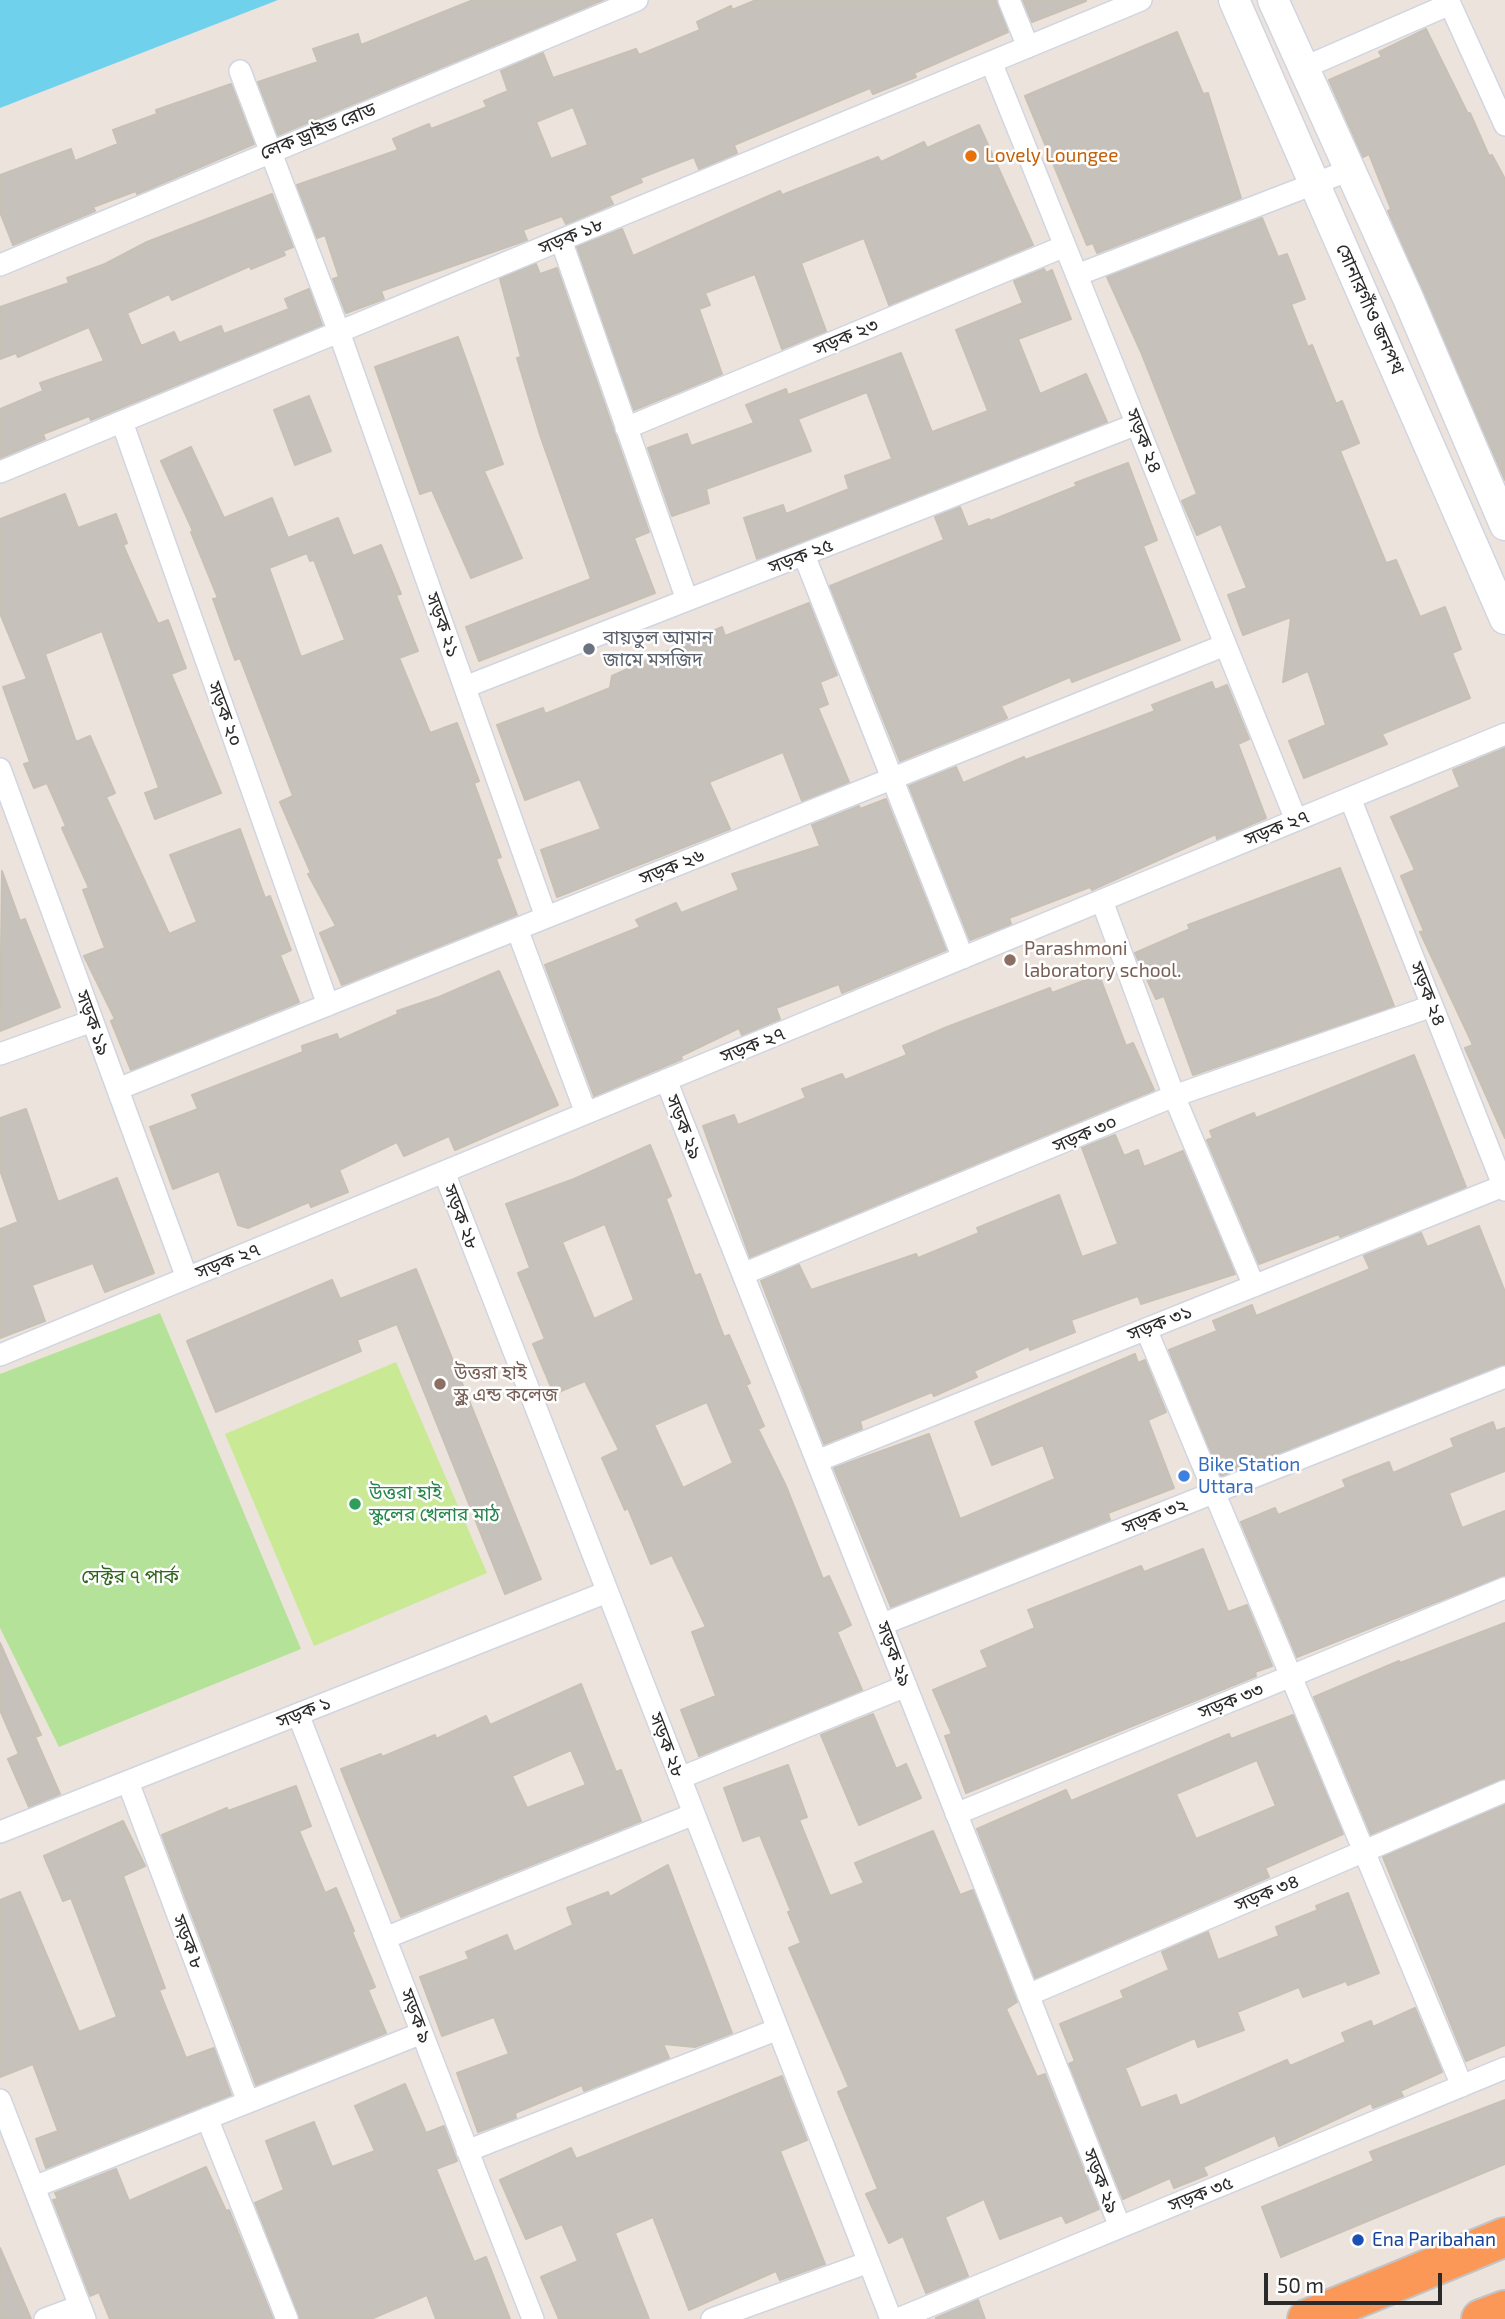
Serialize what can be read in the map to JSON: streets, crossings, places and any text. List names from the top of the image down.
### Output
{
  "streets": {
    "main road": ["সোনারগাঁও জনপথ"],
    "street": [
      "লেক ড্রাইভ রোড",
      "সড়ক ১৮",
      "সড়ক ২৩",
      "সড়ক ২৪",
      "সড়ক ২৫",
      "সড়ক ২১",
      "সড়ক ২০",
      "সড়ক ২৭",
      "সড়ক ২৬",
      "সড়ক ১৯",
      "সড়ক ২৯",
      "সড়ক ৩০",
      "সড়ক ২৮",
      "সড়ক ৩১",
      "সড়ক ৩২",
      "সড়ক ৩৩",
      "সড়ক ১",
      "সড়ক ৩৪",
      "সড়ক ৮",
      "সড়ক ৯",
      "সড়ক ৩৫"
    ]
  },
  "crossings": [
    ["লেক ড্রাইভ রোড", "সড়ক ২১"],
    ["সড়ক ১৮", "সড়ক ২৪"],
    ["সড়ক ১৮", "সড়ক ২১"],
    ["সড়ক ১৮", "সড়ক ২০"],
    ["সড়ক ২৩", "সড়ক ২৪"],
    ["সড়ক ২৪", "সড়ক ২৫"],
    ["সড়ক ২৪", "সড়ক ২৭"],
    ["সড়ক ২৪", "সড়ক ২৬"],
    ["সড়ক ২৪", "সড়ক ৩০"],
    ["সড়ক ২৪", "সড়ক ৩১"],
    ["সড়ক ২৫", "সড়ক ২১"],
    ["সড়ক ২১", "সড়ক ২৬"],
    ["সড়ক ২০", "সড়ক ২৬"],
    ["সড়ক ২৭", "সড়ক ১৯"],
    ["সড়ক ২৭", "সড়ক ২৯"],
    ["সড়ক ২৭", "সড়ক ২৮"],
    ["সড়ক ২৬", "সড়ক ১৯"],
    ["সড়ক ২৯", "সড়ক ৩০"],
    ["সড়ক ২৯", "সড়ক ৩১"],
    ["সড়ক ২৯", "সড়ক ৩২"],
    ["সড়ক ২৯", "সড়ক ৩৩"],
    ["সড়ক ২৯", "সড়ক ৩৪"],
    ["সড়ক ২৯", "সড়ক ৩৫"],
    ["সড়ক ২৮", "সড়ক ১"],
    ["সড়ক ১", "সড়ক ৮"],
    ["সড়ক ১", "সড়ক ৯"]
  ],
  "parks": ["সেক্টর ৭ পার্ক"],
  "places": [
    "Lovely Loungee",
    "বায়তুল আমান জামে মসজিদ",
    "Parashmoni laboratory school.",
    "উত্তরা হাই স্কুল এন্ড কলেজ",
    "Bike Station Uttara",
    "উত্তরা হাই স্কুলের খেলার মাঠ",
    "Ena Paribahan"
  ],
  "scale_bar": "50 m"
}
